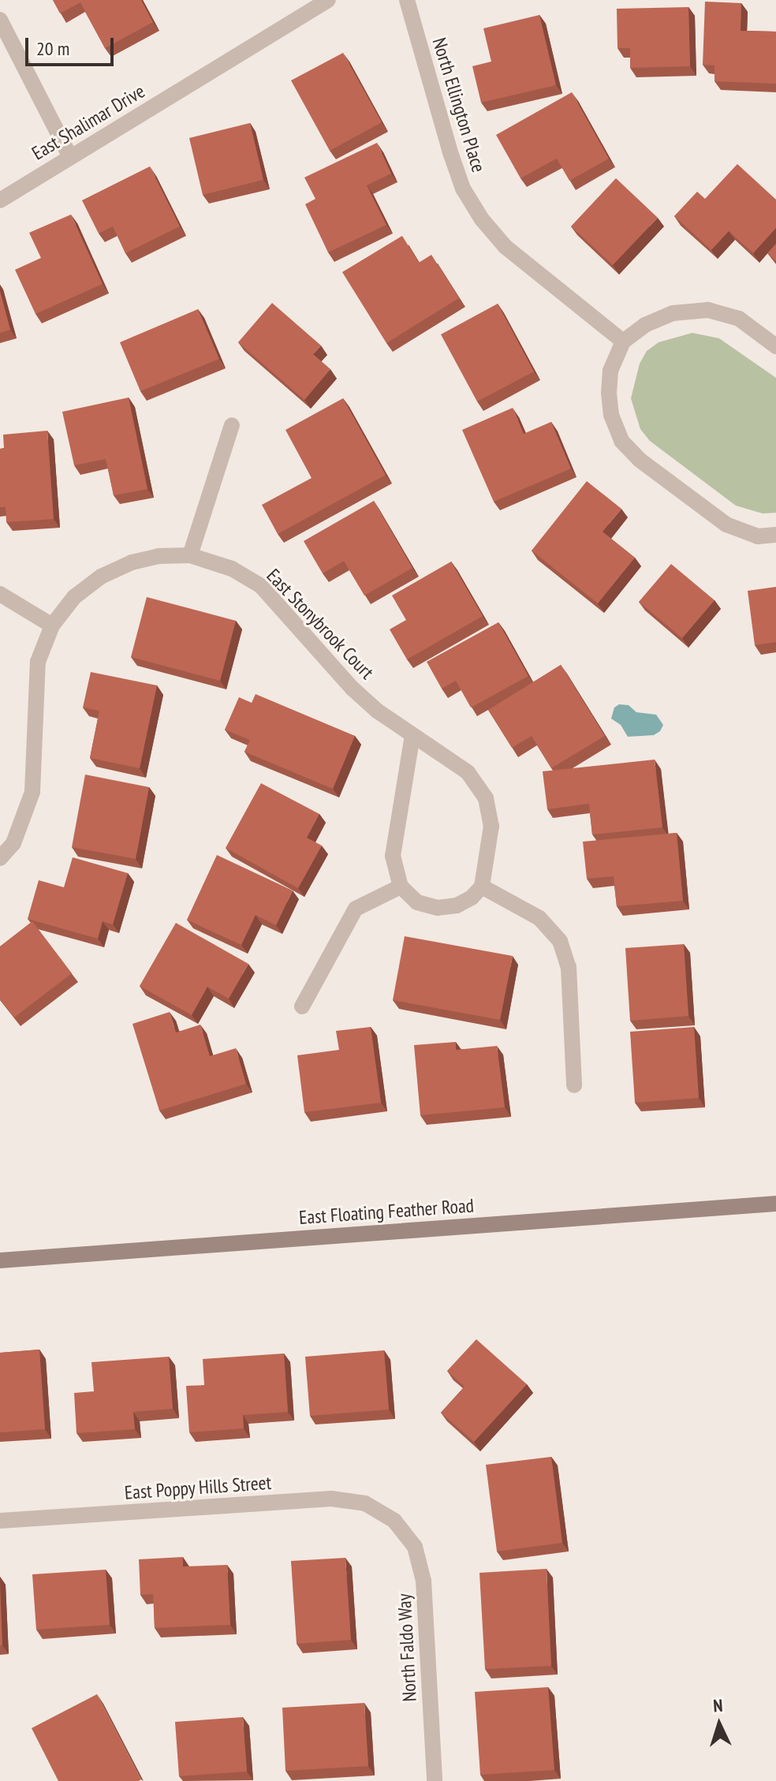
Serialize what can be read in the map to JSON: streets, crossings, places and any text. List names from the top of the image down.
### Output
{
  "streets": {
    "main road": ["East Floating Feather Road"],
    "street": [
      "North Ellington Place",
      "East Shalimar Drive",
      "East Stonybrook Court",
      "East Poppy Hills Street",
      "North Faldo Way"
    ]
  },
  "crossings": [
    ["East Poppy Hills Street", "North Faldo Way"]
  ],
  "scale_bar": "20 m",
  "north": "top"
}
